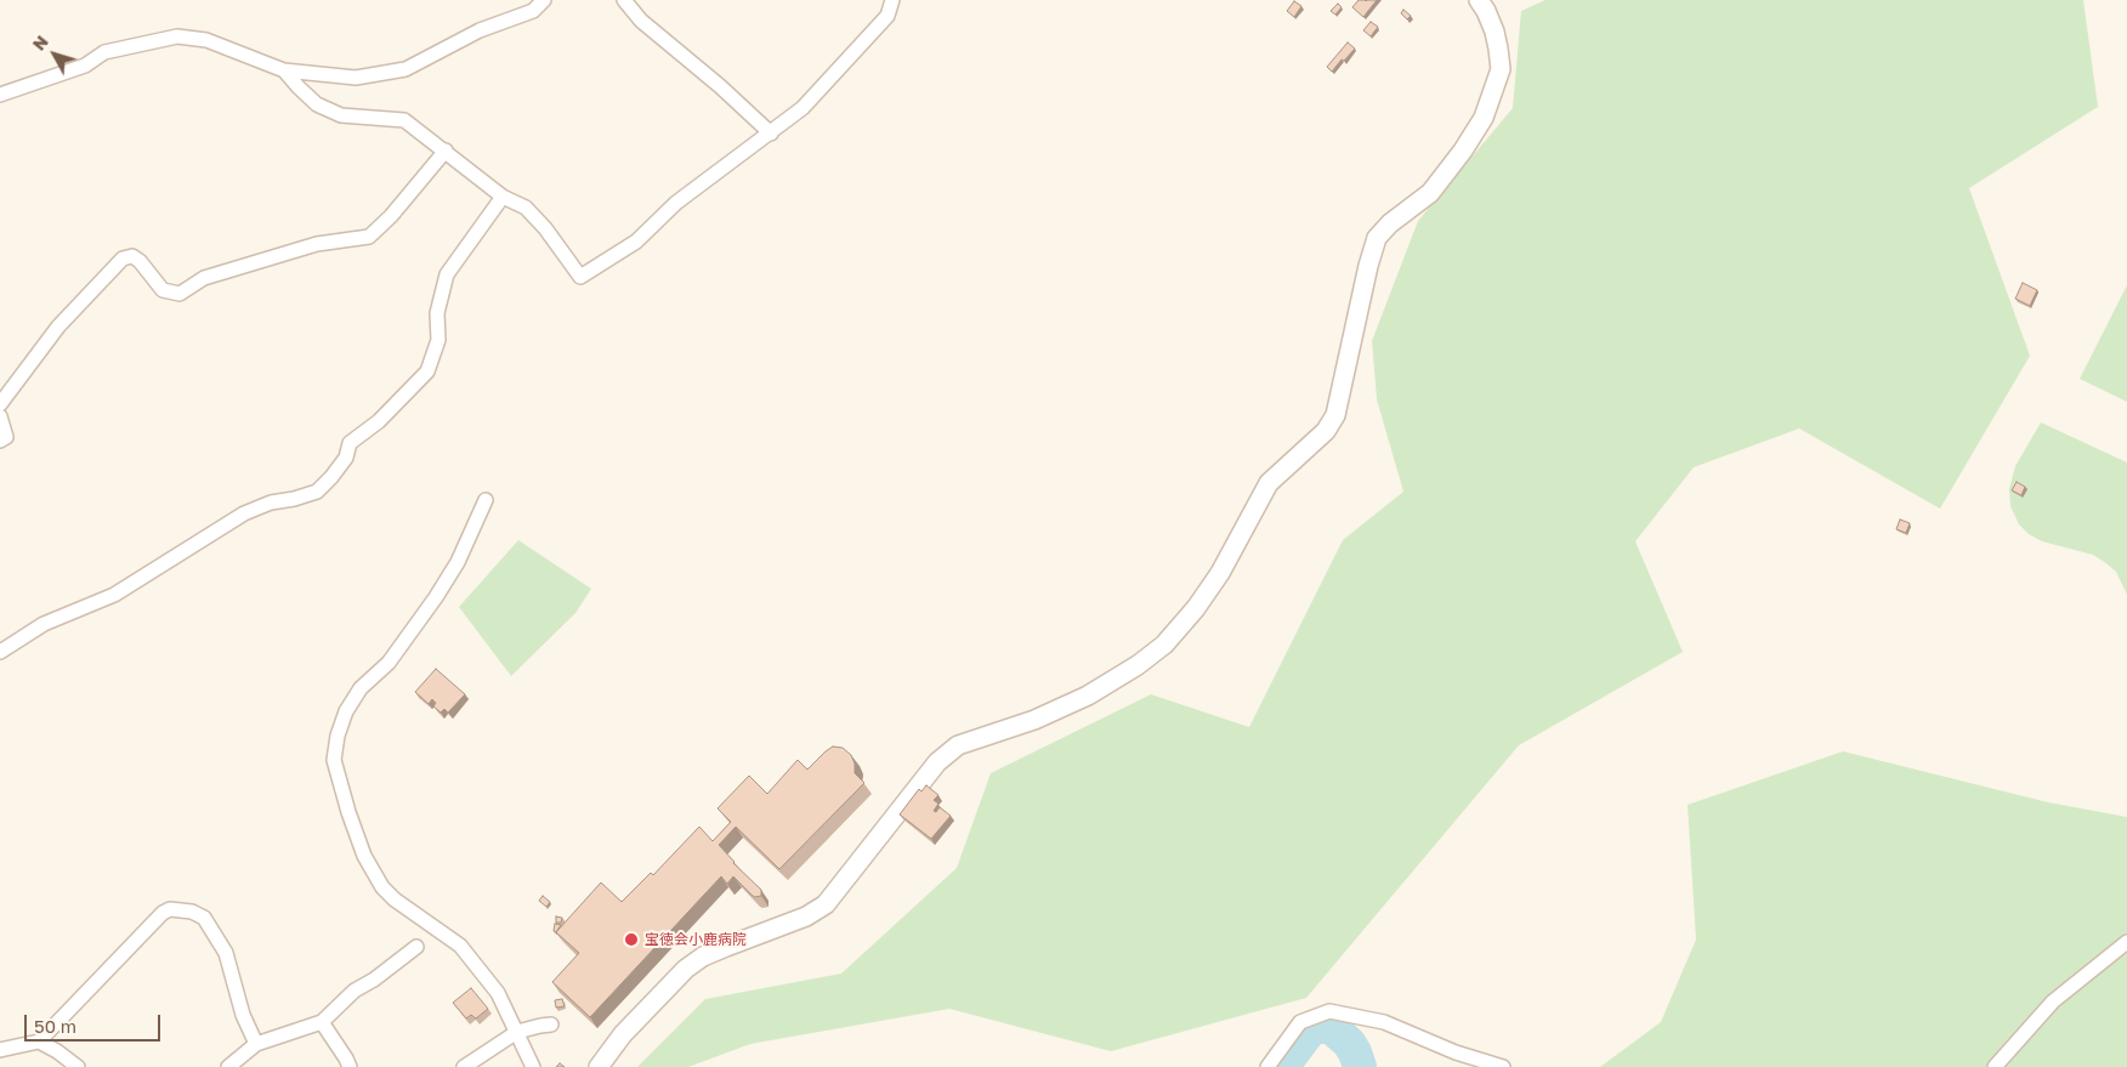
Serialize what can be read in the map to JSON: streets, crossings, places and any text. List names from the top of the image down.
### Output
{
  "places": ["宝徳会小鹿病院"],
  "scale_bar": "50 m",
  "north": "top left"
}
